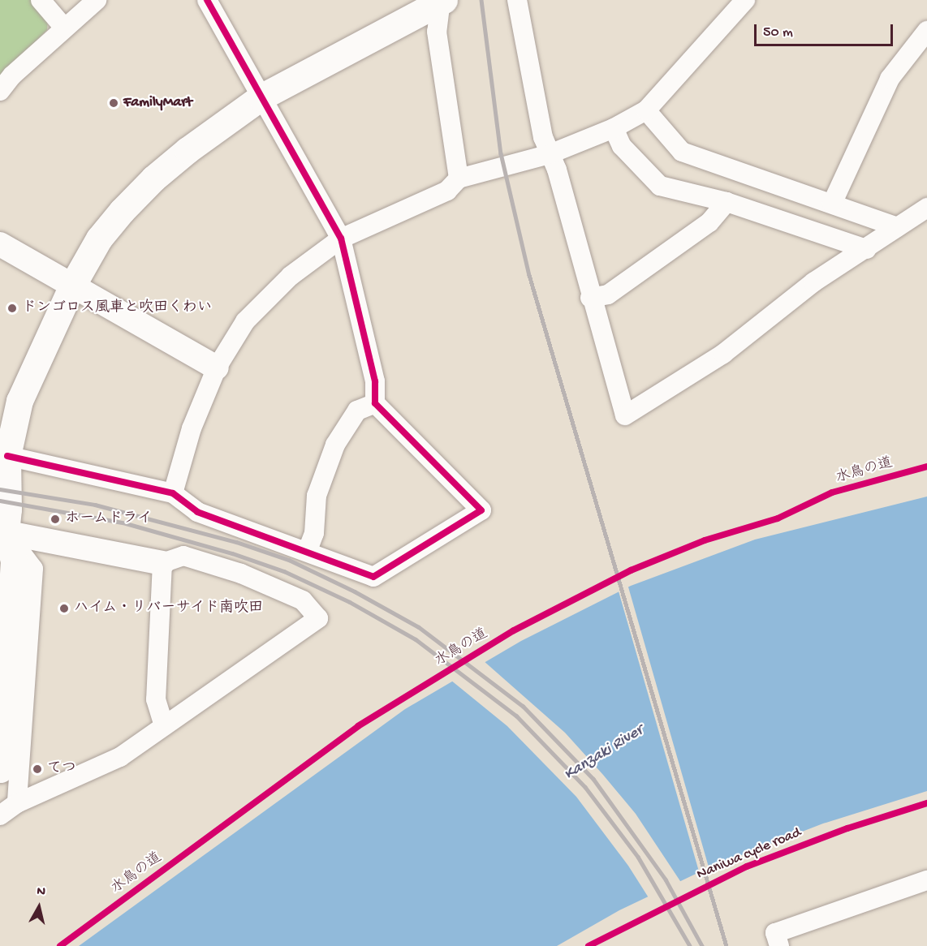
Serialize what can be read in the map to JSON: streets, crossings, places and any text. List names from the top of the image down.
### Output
{
  "streets": {
    "cycle path": ["水鳥の道", "Naniwa cycle road"]
  },
  "water": ["Kanzaki River"],
  "places": [
    "FamilyMart",
    "ドンゴロス風車と吹田くわい",
    "ホームドライ",
    "ハイム・リバーサイド南吹田",
    "てつ"
  ],
  "scale_bar": "50 m",
  "north": "top"
}
